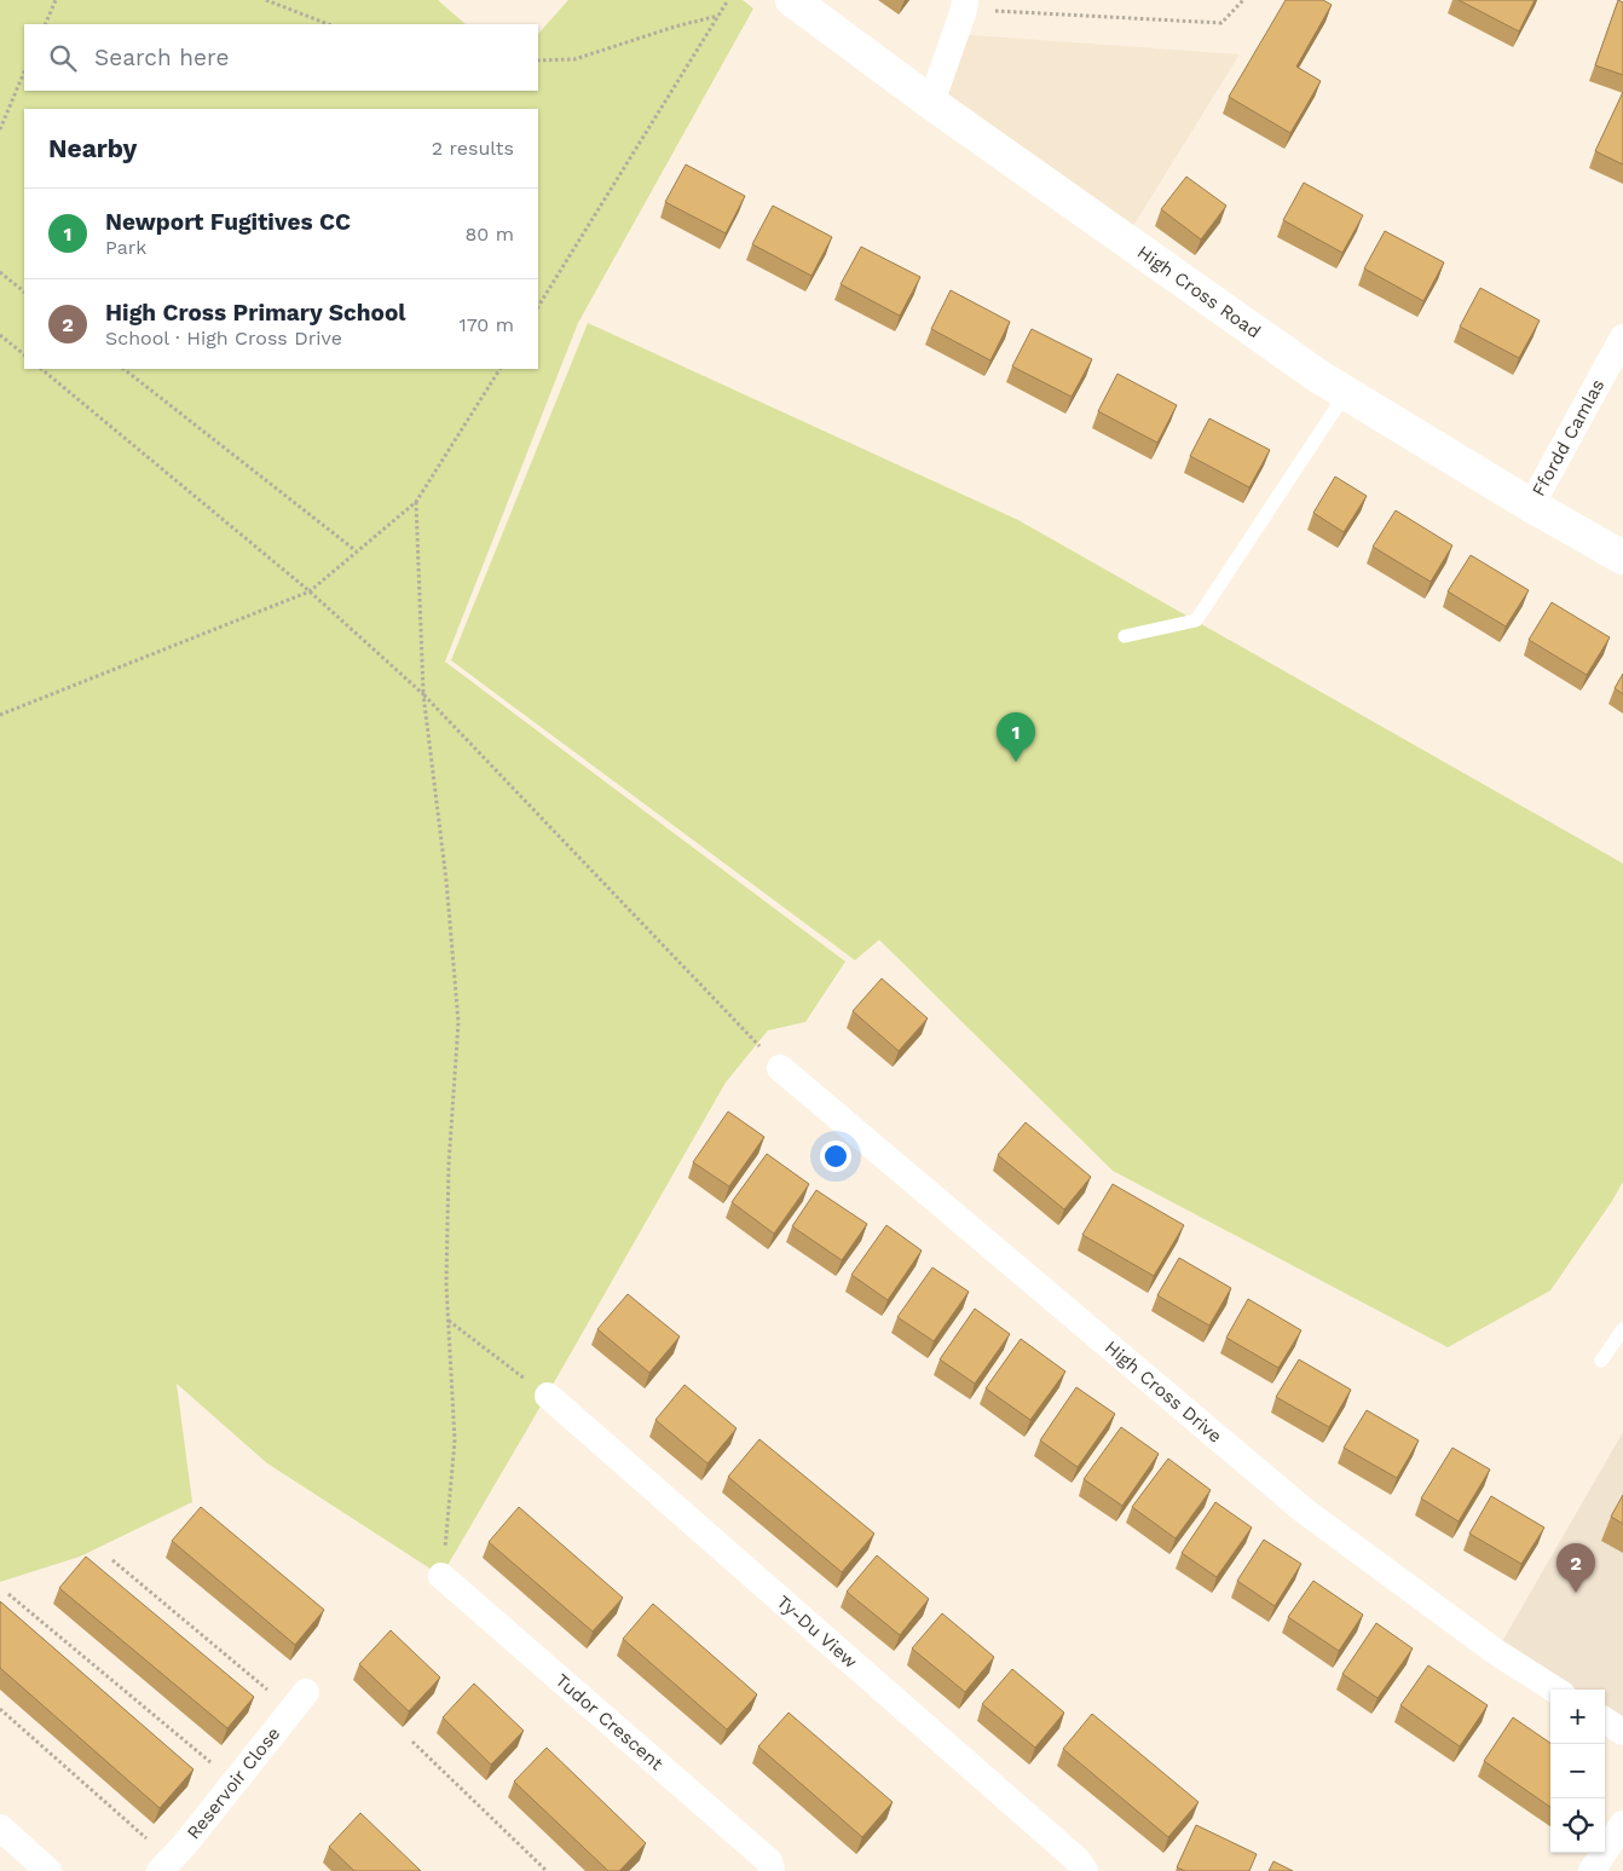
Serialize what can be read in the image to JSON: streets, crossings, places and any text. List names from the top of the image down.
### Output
{
  "streets": {
    "main road": ["High Cross Road"],
    "street": [
      "Ffordd Camlas",
      "High Cross Drive",
      "Ty-Du View",
      "Tudor Crescent",
      "Reservoir Close"
    ]
  },
  "crossings": [
    ["High Cross Road", "Ffordd Camlas"]
  ],
  "page": {
    "search": "Search here",
    "heading": ["Nearby", "2 results"],
    "list": [
      {
        "mark": "1",
        "name": "Newport Fugitives CC",
        "note": "Park",
        "value": "80 m"
      },
      {
        "mark": "2",
        "name": "High Cross Primary School",
        "note": "School · High Cross Drive",
        "value": "170 m"
      }
    ],
    "pins": ["1", "2"],
    "map_buttons": ["+", "−"]
  }
}
